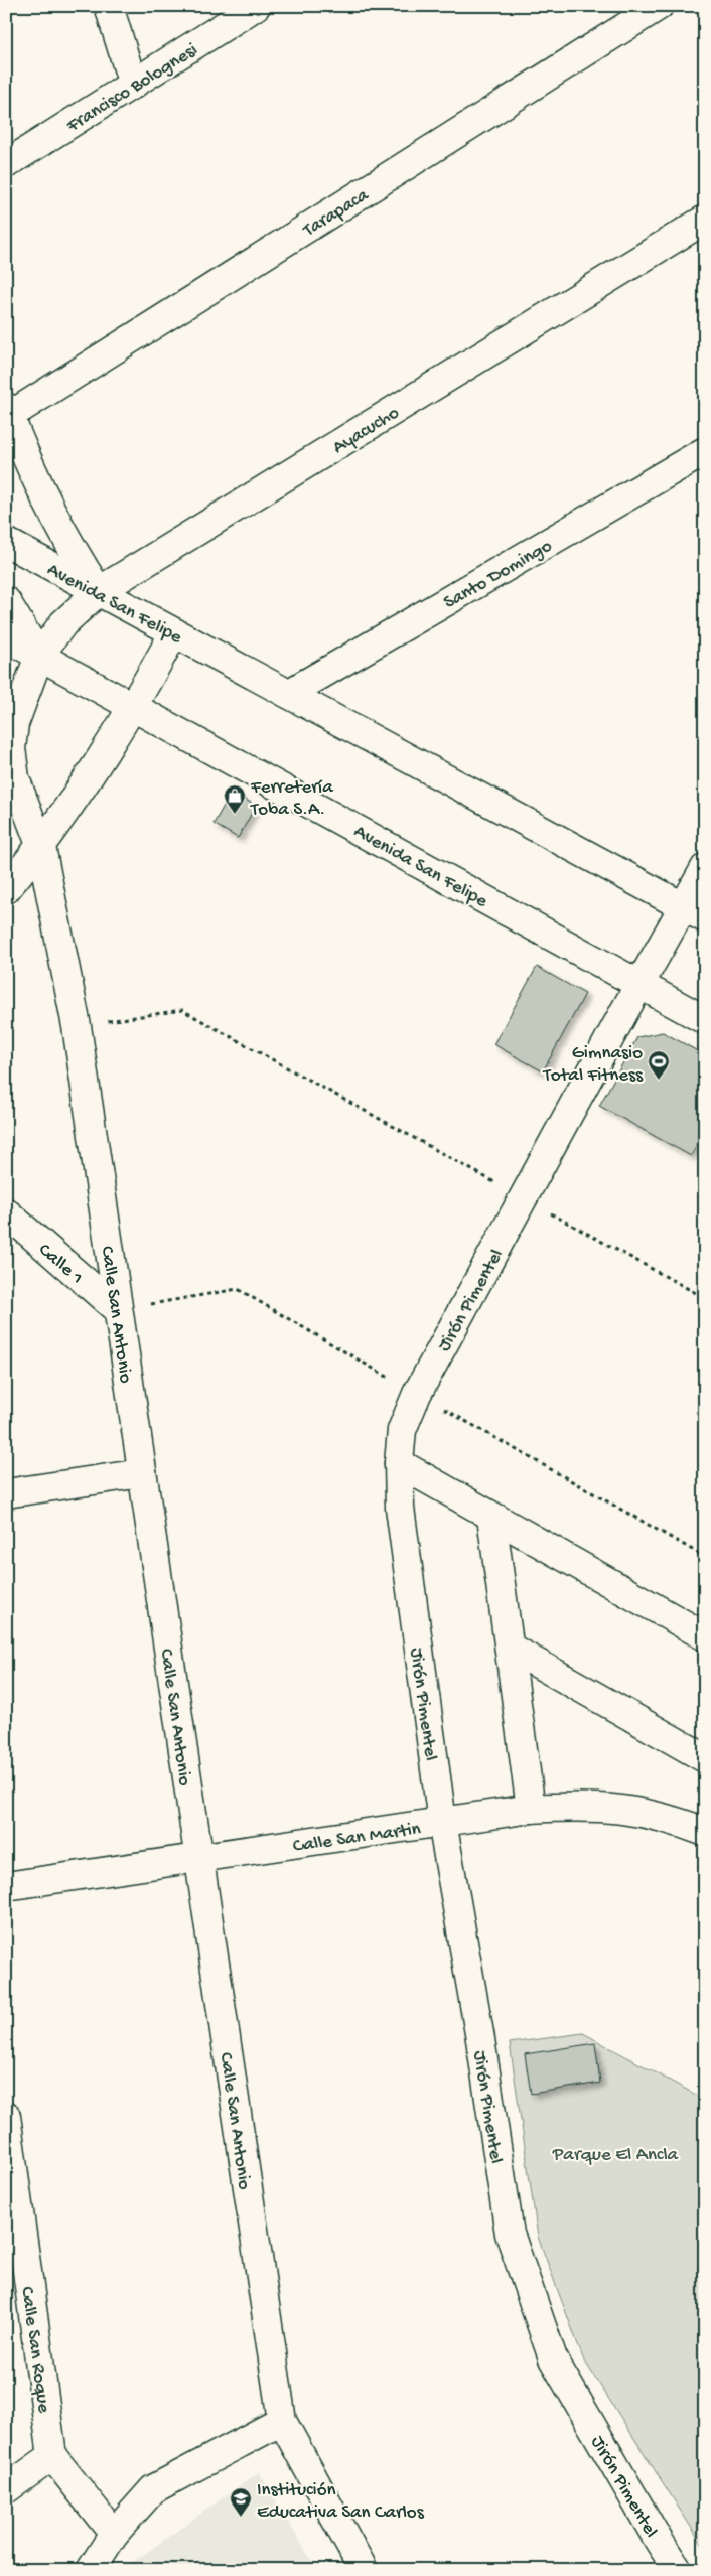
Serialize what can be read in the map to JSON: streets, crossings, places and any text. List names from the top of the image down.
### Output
{
  "streets": {
    "street": [
      "Francisco Bolognesi",
      "Tarapaca",
      "Ayacucho",
      "Santo Domingo",
      "Avenida San Felipe",
      "Calle 1",
      "Jirón Pimentel",
      "Calle San Antonio",
      "Calle San Martin",
      "Calle San Roque"
    ]
  },
  "crossings": [
    ["Ayacucho", "Avenida San Felipe"],
    ["Ayacucho", "Calle San Antonio"],
    ["Santo Domingo", "Avenida San Felipe"],
    ["Avenida San Felipe", "Jirón Pimentel"],
    ["Calle 1", "Calle San Antonio"],
    ["Jirón Pimentel", "Calle San Martin"],
    ["Calle San Antonio", "Calle San Martin"]
  ],
  "parks": ["Parque El Ancla"],
  "places": {
    "shop": ["Ferretería Toba S.A."],
    "sports": ["Gimnasio Total Fitness"],
    "school or university": ["Institución Educativa San Carlos"]
  }
}
